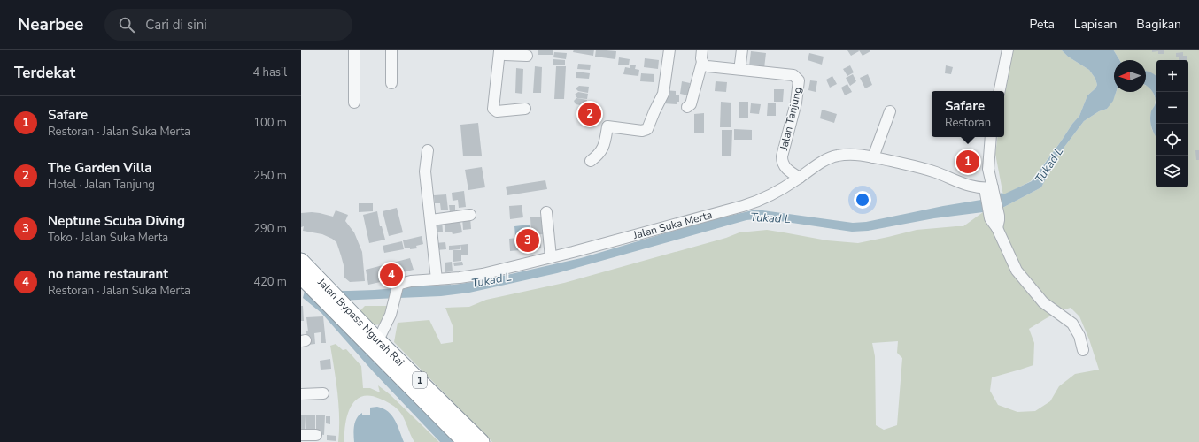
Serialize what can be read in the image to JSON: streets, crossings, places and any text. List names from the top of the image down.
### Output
{
  "streets": {
    "highway": ["Jalan Bypass Ngurah Rai", "1"],
    "street": ["Jalan Tanjung", "Jalan Suka Merta"]
  },
  "crossings": [
    ["Jalan Tanjung", "Jalan Suka Merta"],
    ["Jalan Suka Merta", "Jalan Bypass Ngurah Rai"]
  ],
  "water": ["Tukad L"],
  "north": "left",
  "page": {
    "header": "Nearbee",
    "search": "Cari di sini",
    "nav": ["Peta", "Lapisan", "Bagikan"],
    "heading": ["Terdekat", "4 hasil"],
    "map_buttons": ["+", "−"],
    "popup": ["Safare", "Restoran"],
    "list": [
      {
        "mark": "1",
        "name": "Safare",
        "note": "Restoran · Jalan Suka Merta",
        "value": "100 m"
      },
      {
        "mark": "2",
        "name": "The Garden Villa",
        "note": "Hotel · Jalan Tanjung",
        "value": "250 m"
      },
      {
        "mark": "3",
        "name": "Neptune Scuba Diving",
        "note": "Toko · Jalan Suka Merta",
        "value": "290 m"
      },
      {
        "mark": "4",
        "name": "no name restaurant",
        "note": "Restoran · Jalan Suka Merta",
        "value": "420 m"
      }
    ],
    "pins": [
      "2",
      "1",
      "3",
      "4"
    ]
  }
}
